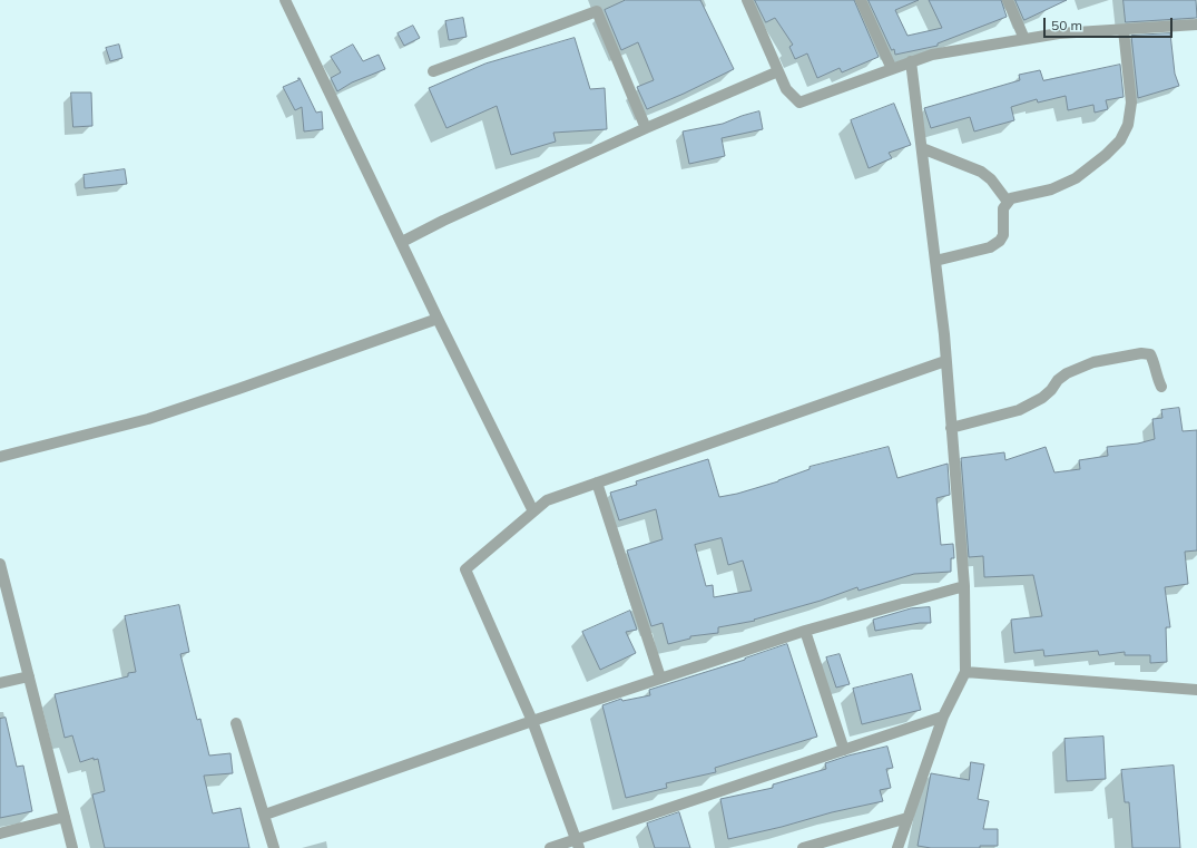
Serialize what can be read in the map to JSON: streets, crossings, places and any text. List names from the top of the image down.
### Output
{
  "scale_bar": "50 m"
}
